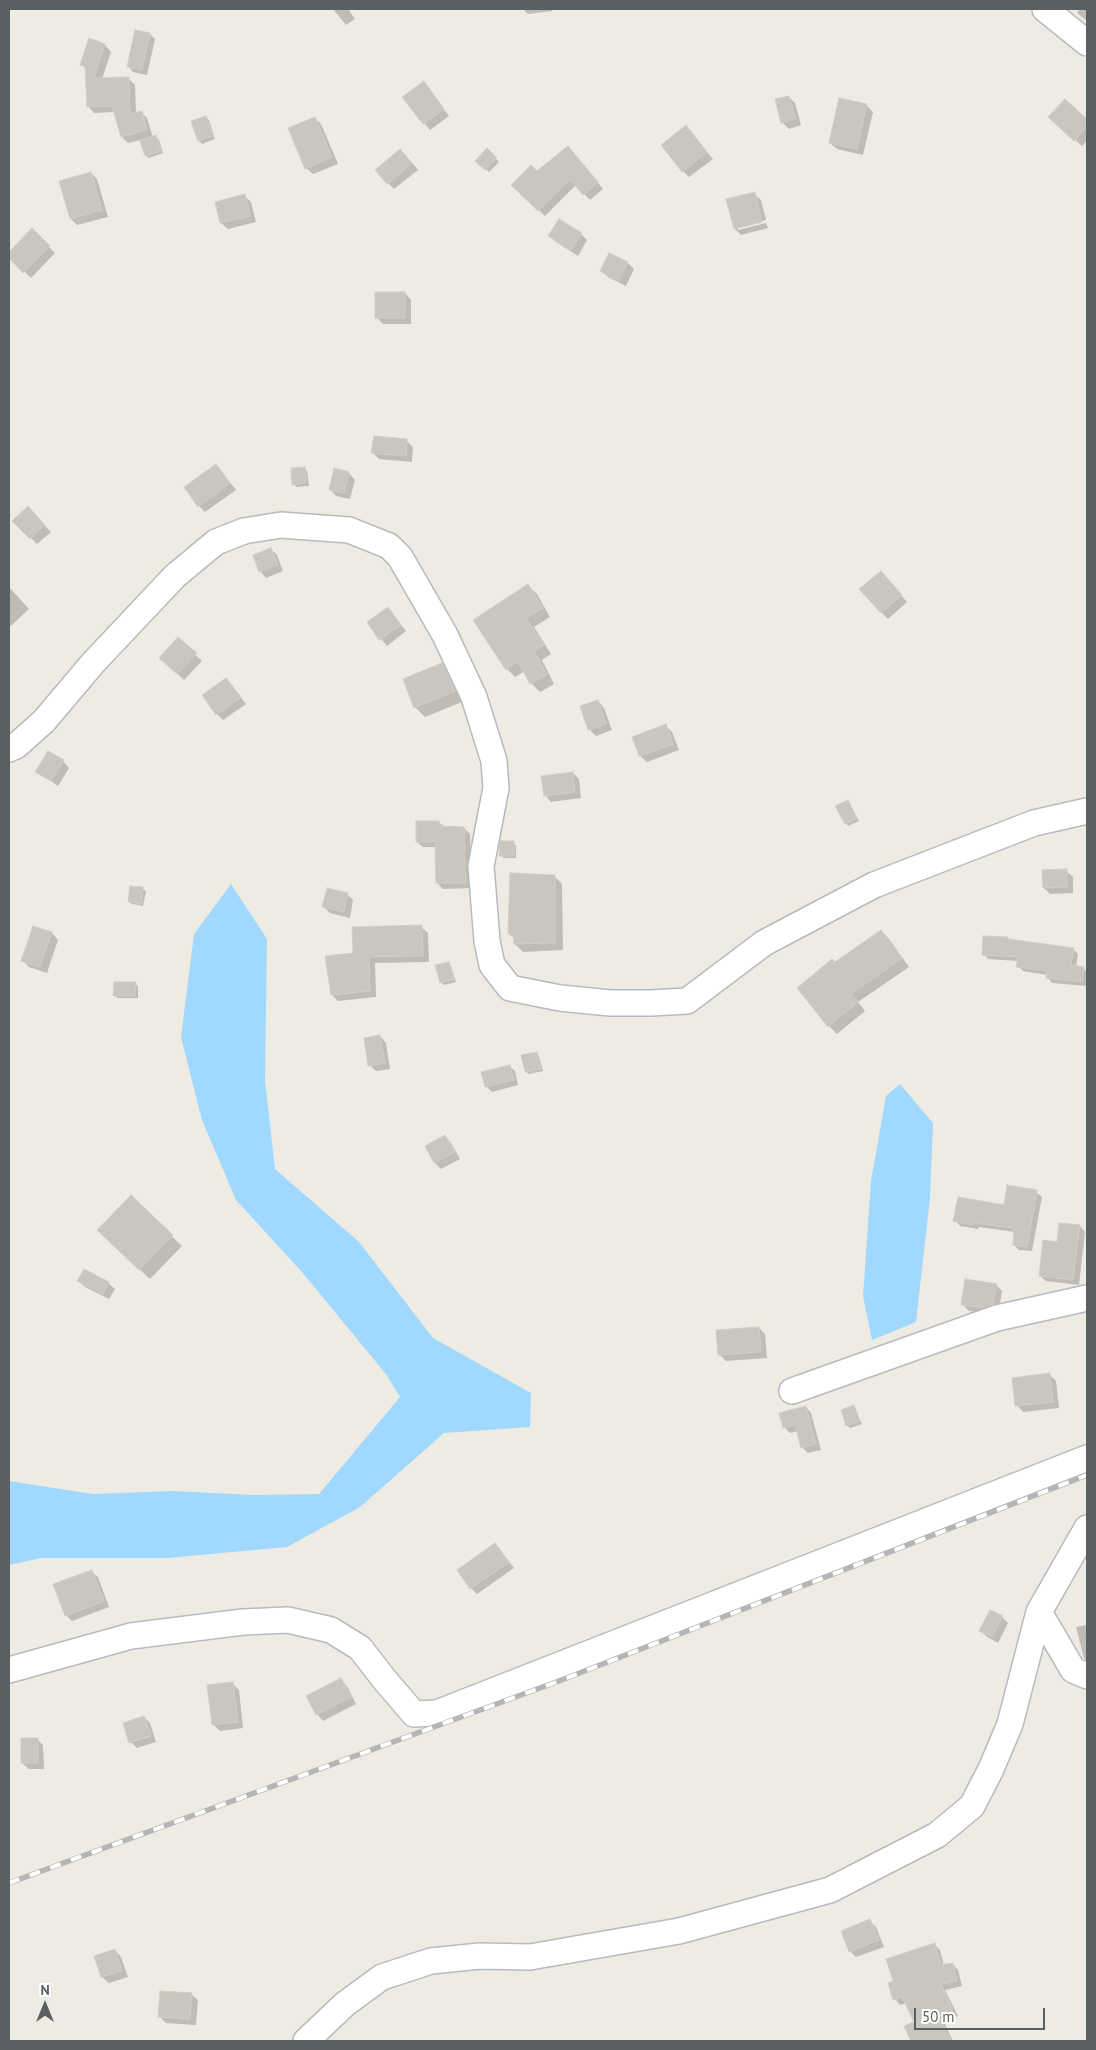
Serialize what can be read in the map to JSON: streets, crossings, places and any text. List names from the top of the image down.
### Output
{
  "scale_bar": "50 m",
  "north": "top"
}
